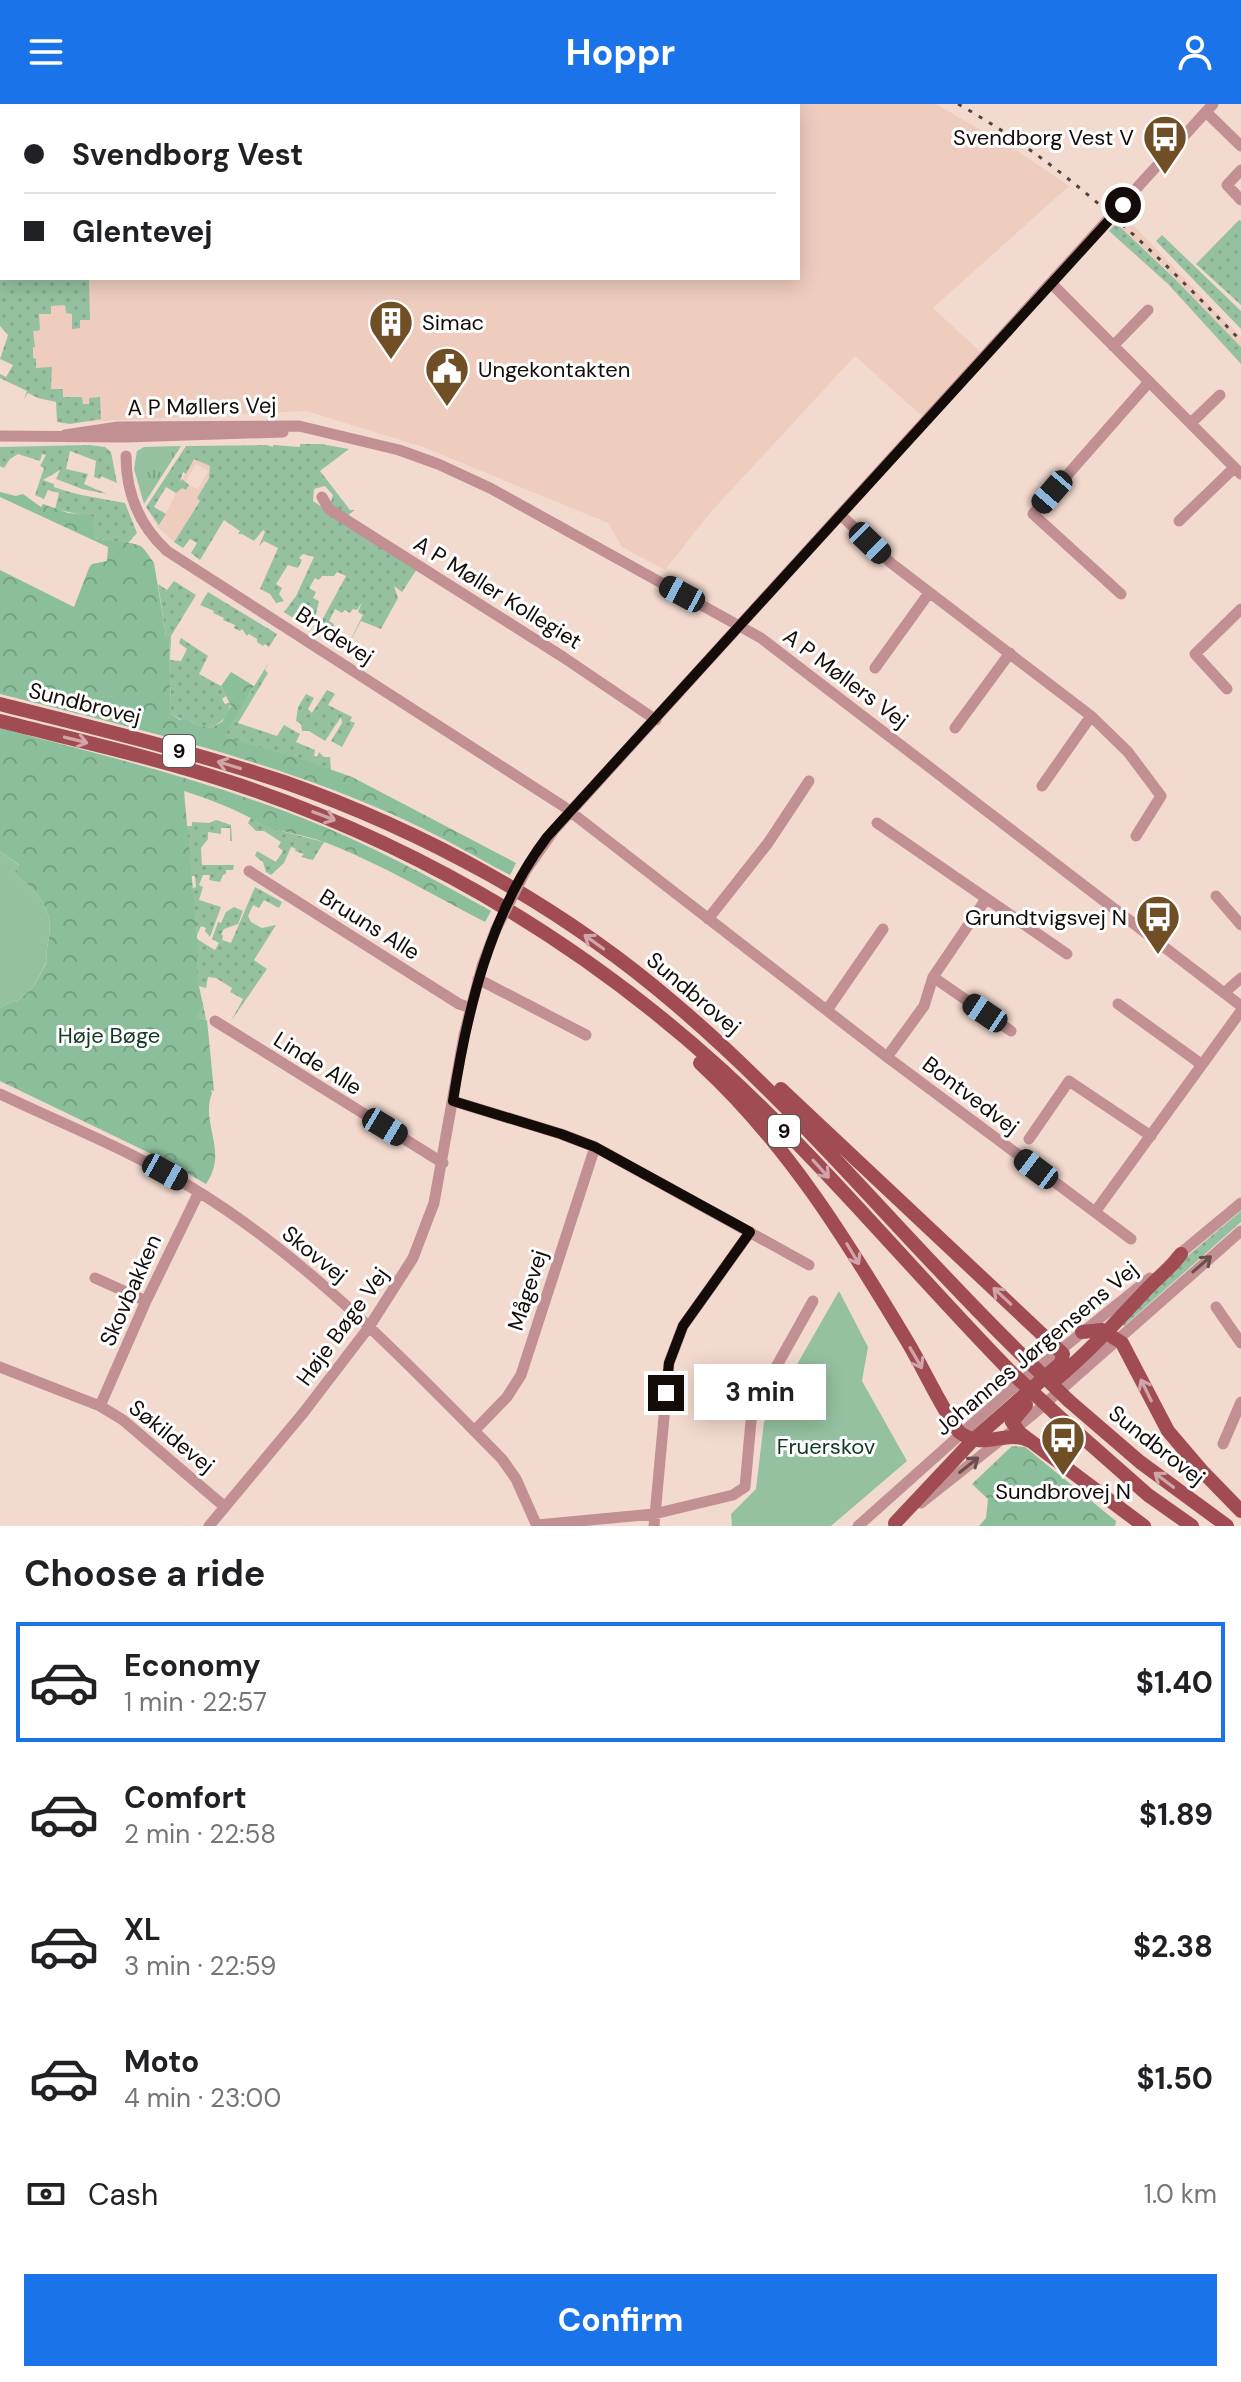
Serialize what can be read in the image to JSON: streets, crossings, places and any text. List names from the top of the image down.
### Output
{
  "streets": {
    "main road": ["Sundbrovej", "9"],
    "street": [
      "A P Møllers Vej",
      "A P Møller Kollegiet",
      "Brydevej",
      "Bruuns Alle",
      "Linde Alle",
      "Bontvedvej",
      "Skovvej",
      "Skovbakken",
      "Mågevej",
      "Høje Bøge Vej",
      "Johannes Jørgensens Vej",
      "Søkildevej"
    ]
  },
  "crossings": [
    ["A P Møllers Vej", "Høje Bøge Vej"],
    ["A P Møller Kollegiet", "Høje Bøge Vej"],
    ["Brydevej", "Bontvedvej"],
    ["Brydevej", "Høje Bøge Vej"],
    ["Bruuns Alle", "Høje Bøge Vej"],
    ["Linde Alle", "Høje Bøge Vej"],
    ["Bontvedvej", "Høje Bøge Vej"],
    ["Skovvej", "Skovbakken"],
    ["Skovvej", "Mågevej"],
    ["Skovvej", "Høje Bøge Vej"],
    ["Skovbakken", "Søkildevej"],
    ["Høje Bøge Vej", "Søkildevej"]
  ],
  "parks": ["Høje Bøge", "Fruerskov"],
  "places": {
    "bus stop": ["Svendborg Vest V", "Grundtvigsvej N", "Sundbrovej N"],
    "building": ["Simac"],
    "public building": ["Ungekontakten"]
  },
  "page": {
    "header": "Hoppr",
    "banner": ["Svendborg Vest", "Glentevej"],
    "bubble": "3 min",
    "heading": "Choose a ride",
    "list": [
      {
        "name": "Economy",
        "note": "1 min · 22:57",
        "value": "$1.40"
      },
      {
        "name": "Comfort",
        "note": "2 min · 22:58",
        "value": "$1.89"
      },
      {
        "name": "XL",
        "note": "3 min · 22:59",
        "value": "$2.38"
      },
      {
        "name": "Moto",
        "note": "4 min · 23:00",
        "value": "$1.50"
      }
    ],
    "pay": ["Cash", "1.0 km"],
    "buttons": "Confirm"
  }
}
